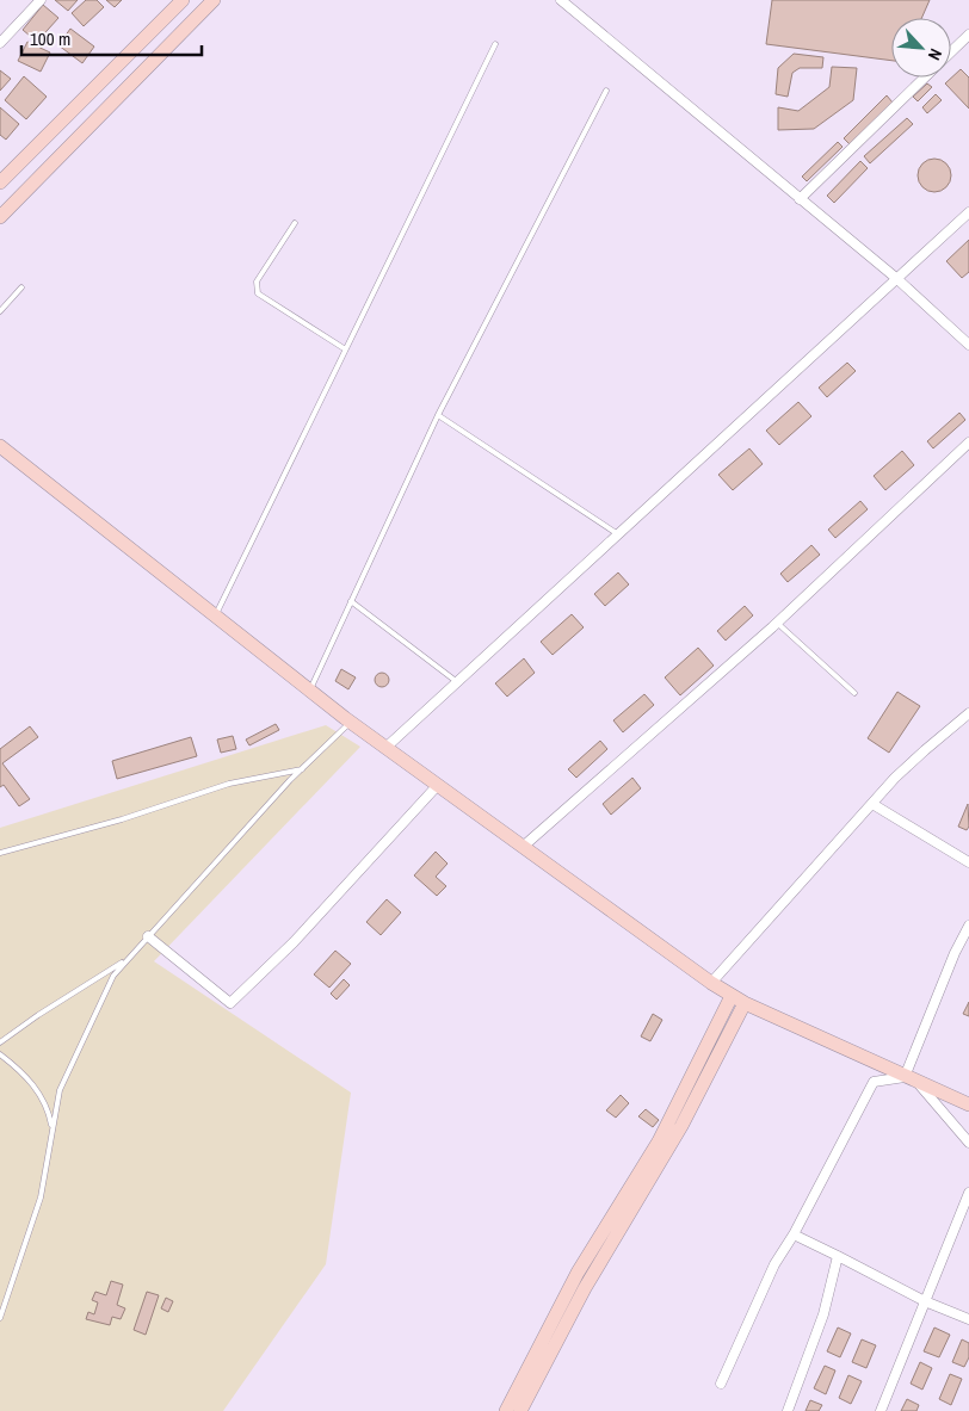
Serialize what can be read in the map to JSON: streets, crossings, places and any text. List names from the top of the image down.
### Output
{
  "scale_bar": "100 m",
  "north": "bottom right"
}
